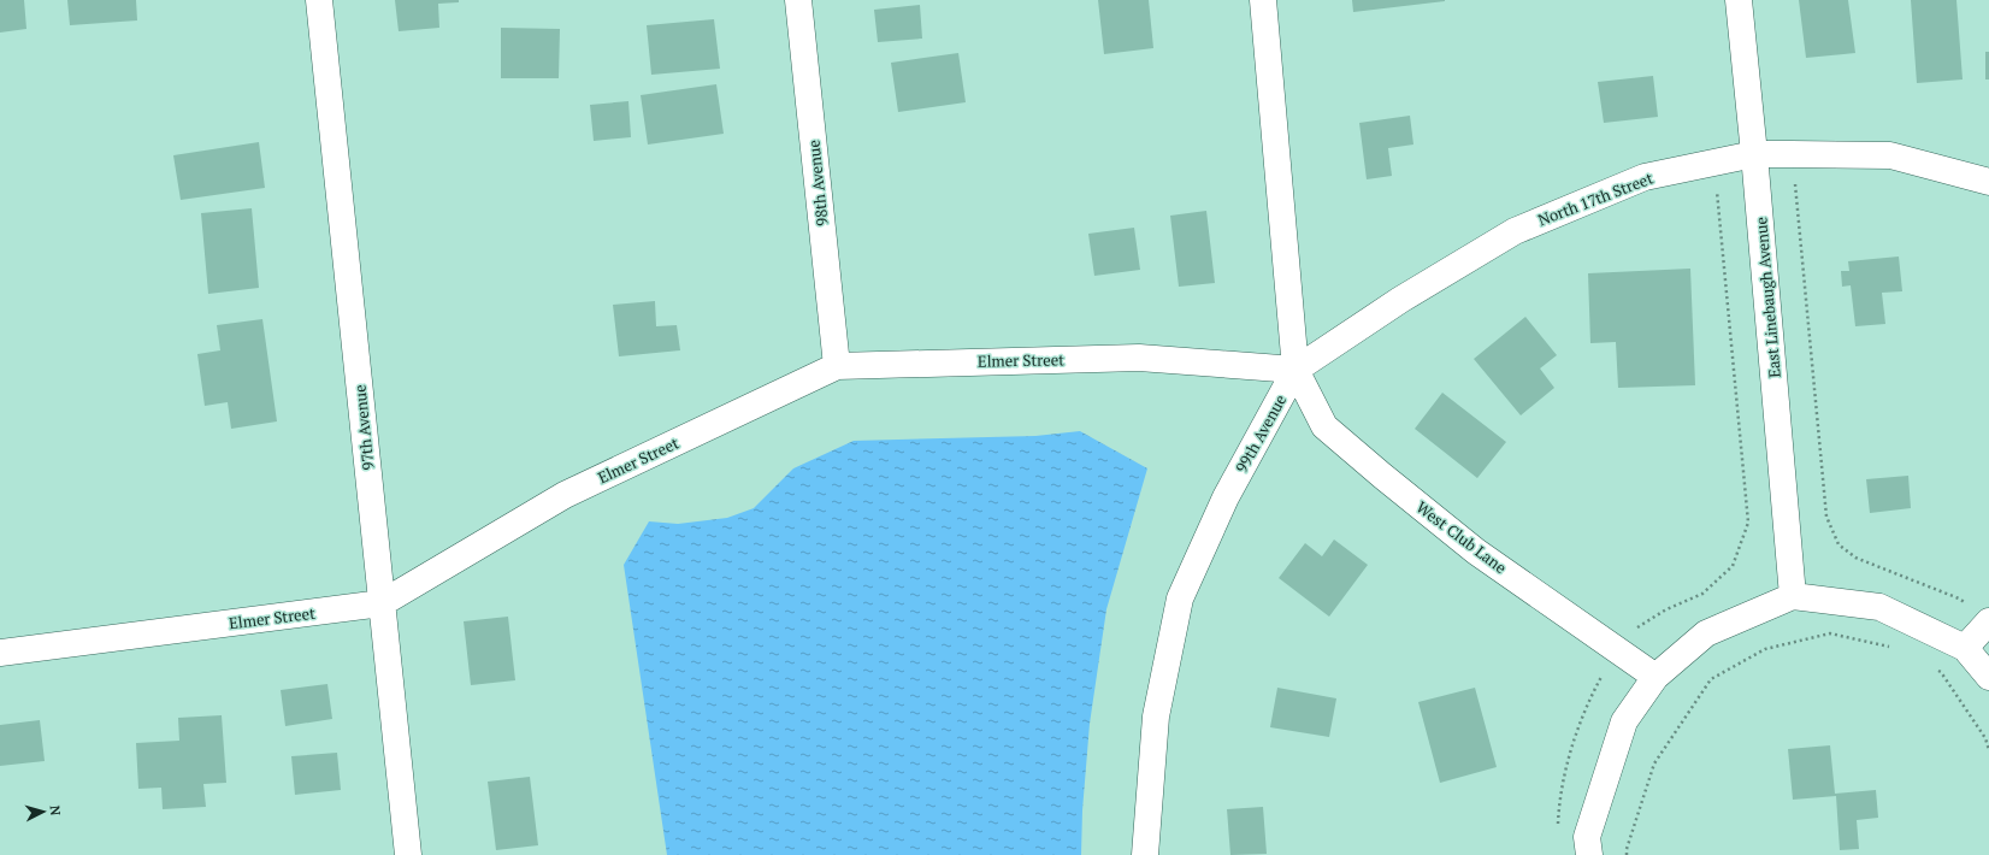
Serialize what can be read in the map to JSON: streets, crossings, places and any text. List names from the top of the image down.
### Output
{
  "streets": {
    "street": [
      "98th Avenue",
      "North 17th Street",
      "East Linebaugh Avenue",
      "Elmer Street",
      "97th Avenue",
      "99th Avenue",
      "West Club Lane"
    ]
  },
  "crossings": [
    ["98th Avenue", "Elmer Street"],
    ["North 17th Street", "East Linebaugh Avenue"],
    ["North 17th Street", "Elmer Street"],
    ["North 17th Street", "99th Avenue"],
    ["North 17th Street", "West Club Lane"],
    ["Elmer Street", "97th Avenue"],
    ["Elmer Street", "99th Avenue"],
    ["Elmer Street", "West Club Lane"],
    ["99th Avenue", "West Club Lane"]
  ],
  "north": "right"
}
